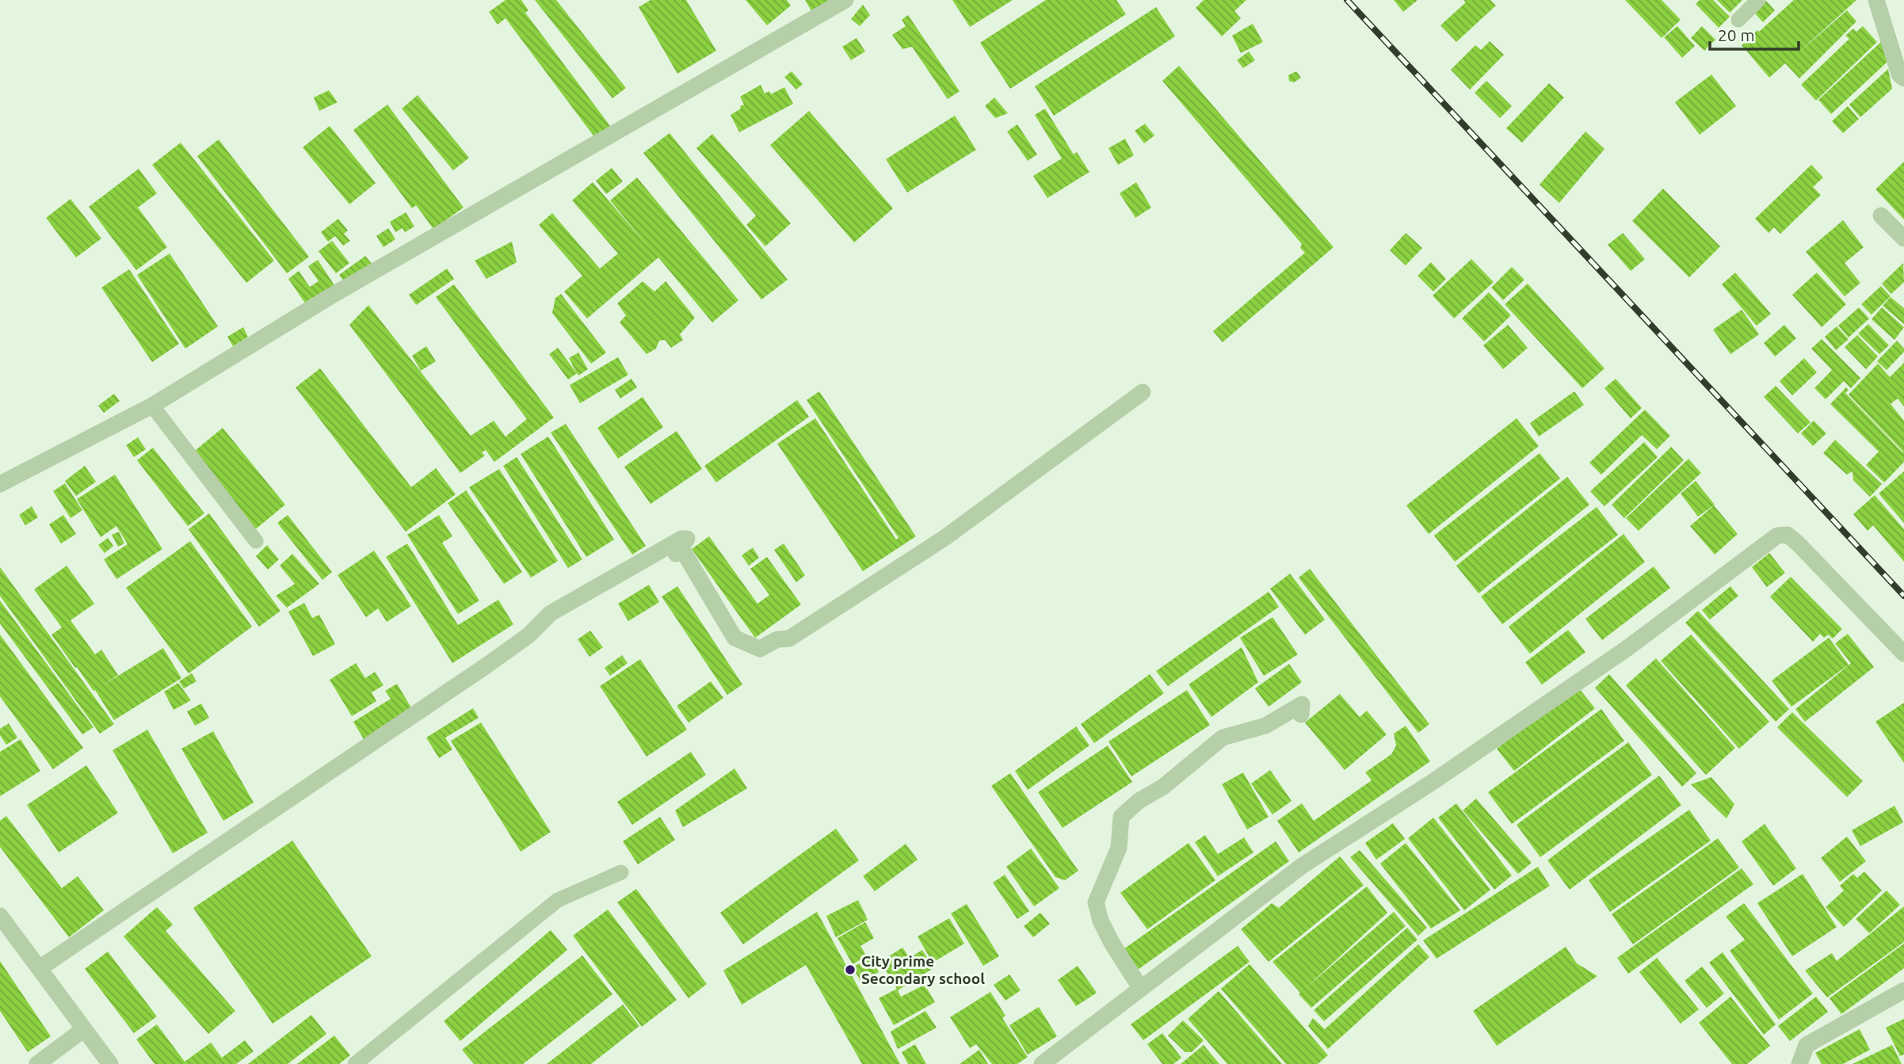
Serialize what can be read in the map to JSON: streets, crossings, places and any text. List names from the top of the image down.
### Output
{
  "places": ["City prime Secondary school"],
  "scale_bar": "20 m"
}
